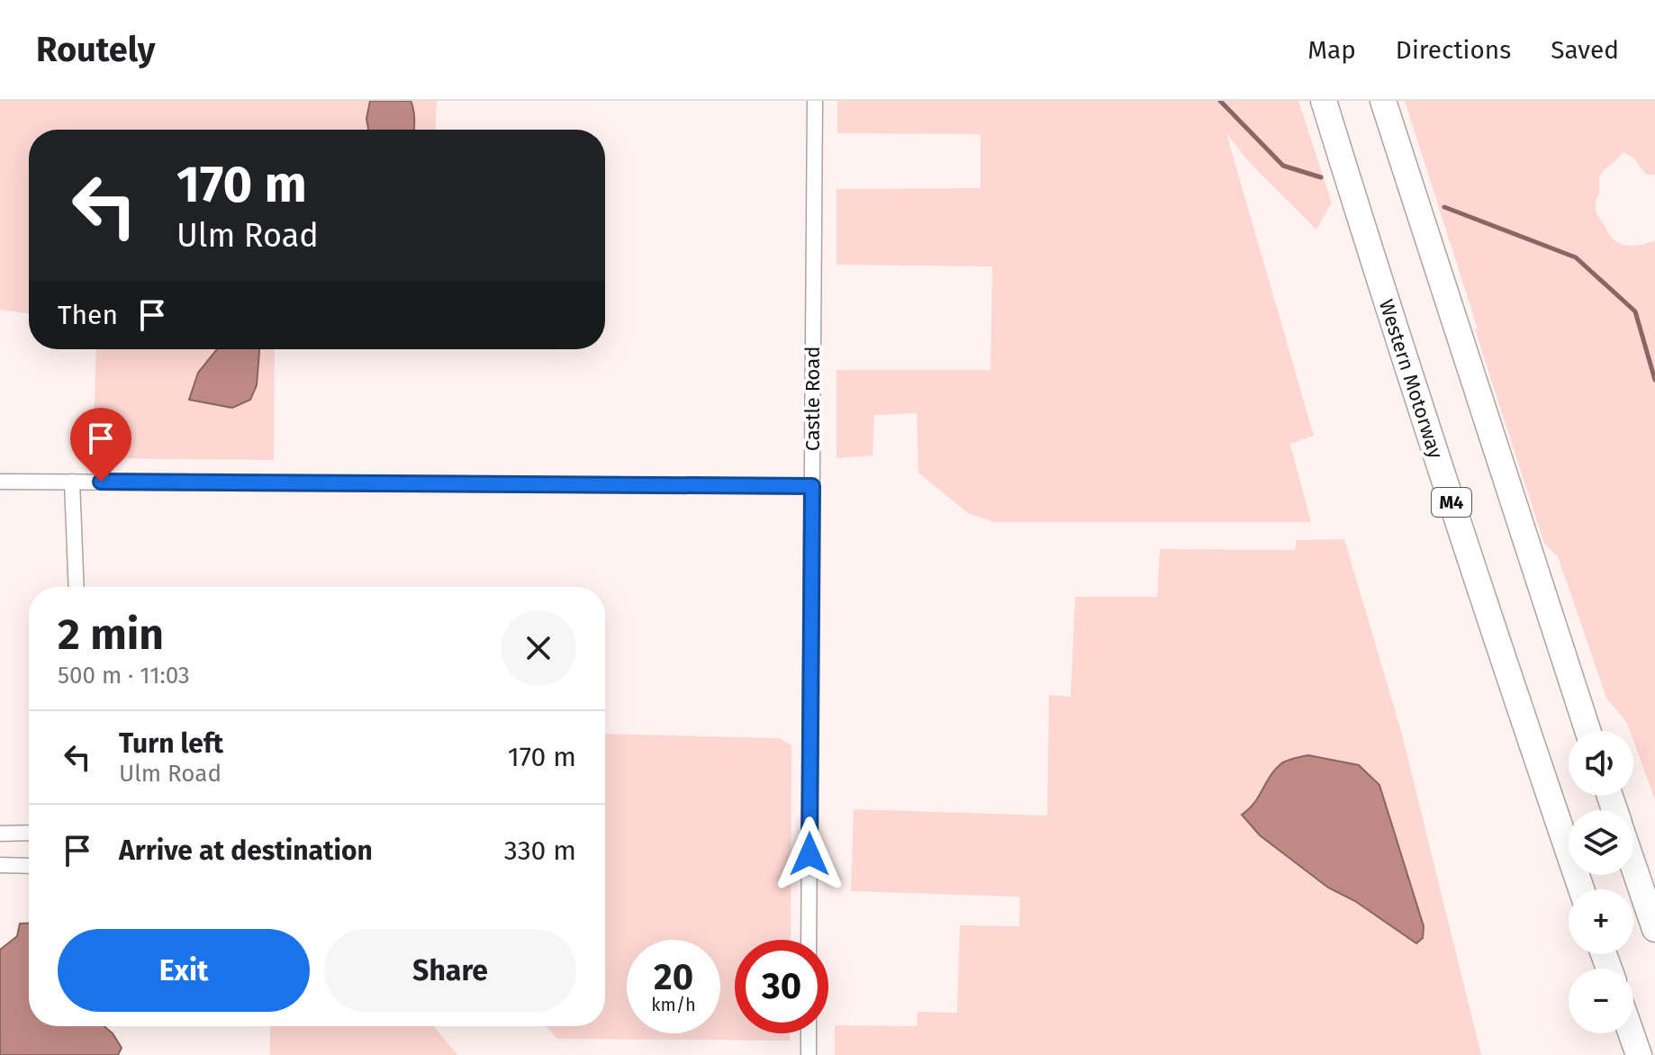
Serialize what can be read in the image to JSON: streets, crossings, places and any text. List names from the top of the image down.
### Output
{
  "streets": {
    "highway": ["Western Motorway", "M4"],
    "street": ["Castle Road"]
  },
  "page": {
    "header": "Routely",
    "nav": ["Map", "Directions", "Saved"],
    "turn": ["170 m", "Ulm Road"],
    "then": "Then",
    "heading": ["2 min", "500 m · 11:03"],
    "list": [
      {
        "name": "Turn left",
        "note": "Ulm Road",
        "value": "170 m"
      },
      {
        "name": "Arrive at destination",
        "value": "330 m"
      }
    ],
    "map_buttons": ["+", "−"],
    "buttons": ["Exit", "Share"],
    "speed": "20 km/h",
    "limit": "30"
  }
}
